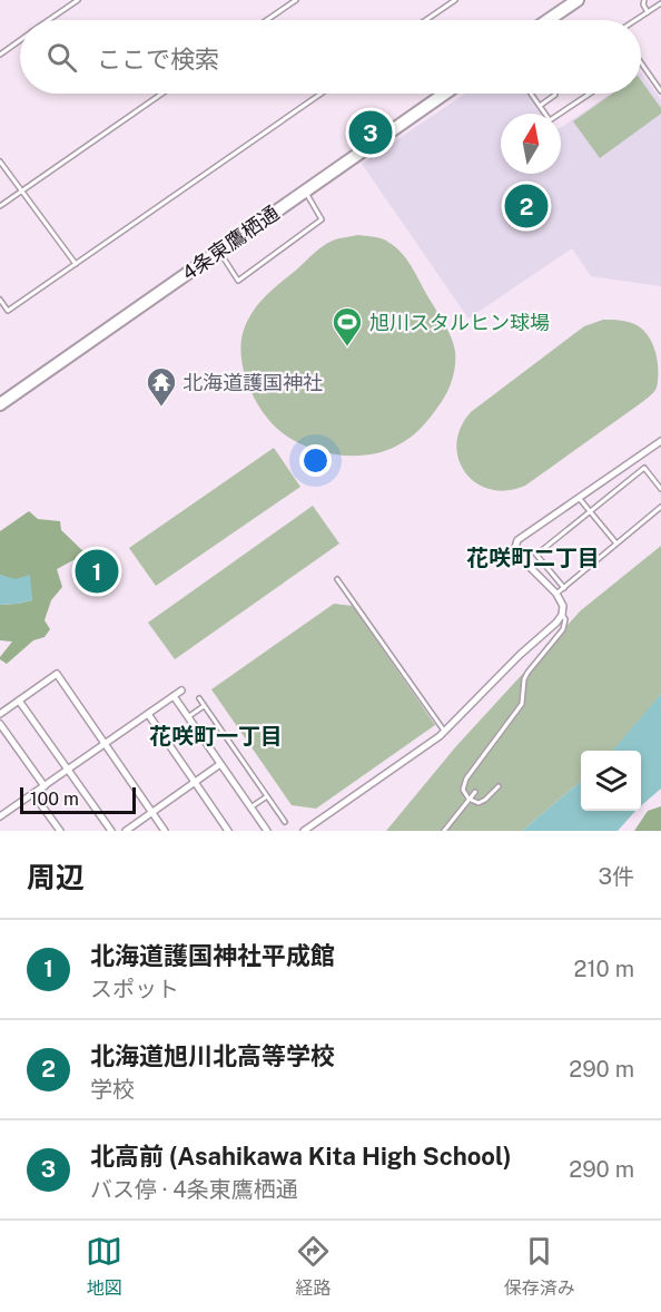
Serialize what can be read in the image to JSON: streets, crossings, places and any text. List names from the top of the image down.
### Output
{
  "streets": {
    "highway": ["4条東鷹栖通"]
  },
  "districts": ["花咲町二丁目", "花咲町一丁目"],
  "places": {
    "sports": ["旭川スタルヒン球場"],
    "temple": ["北海道護国神社"]
  },
  "scale_bar": "100 m",
  "north": "top",
  "page": {
    "search": "ここで検索",
    "pins": ["3", "2", "1"],
    "scale": "100 m",
    "heading": ["周辺", "3件"],
    "list": [
      {
        "mark": "1",
        "name": "北海道護国神社平成館",
        "note": "スポット",
        "value": "210 m"
      },
      {
        "mark": "2",
        "name": "北海道旭川北高等学校",
        "note": "学校",
        "value": "290 m"
      },
      {
        "mark": "3",
        "name": "北高前 (Asahikawa Kita High School)",
        "note": "バス停 · 4条東鷹栖通",
        "value": "290 m"
      }
    ],
    "nav": ["地図", "経路", "保存済み"]
  }
}
